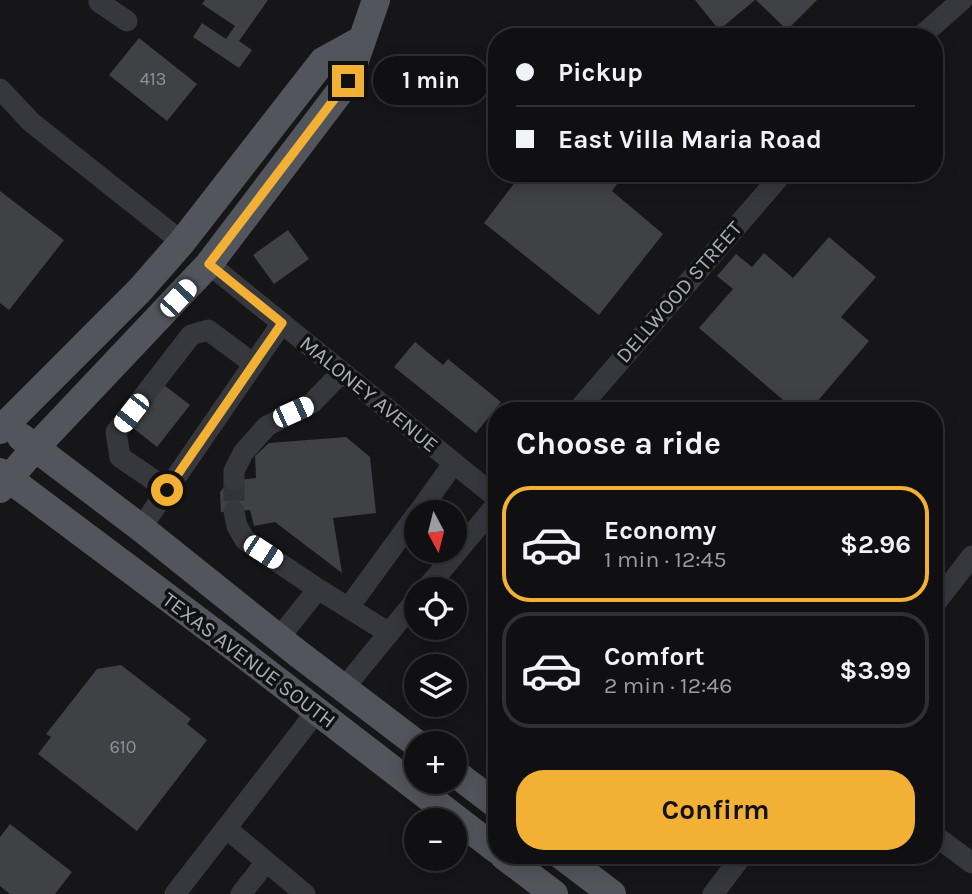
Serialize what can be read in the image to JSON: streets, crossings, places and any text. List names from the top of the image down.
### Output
{
  "streets": {
    "main road": ["TEXAS AVENUE SOUTH"],
    "street": ["DELLWOOD STREET", "MALONEY AVENUE"]
  },
  "house_numbers": ["413", "610"],
  "north": "bottom",
  "page": {
    "banner": ["Pickup", "East Villa Maria Road"],
    "bubble": "1 min",
    "heading": "Choose a ride",
    "list": [
      {
        "name": "Economy",
        "note": "1 min · 12:45",
        "value": "$2.96"
      },
      {
        "name": "Comfort",
        "note": "2 min · 12:46",
        "value": "$3.99"
      }
    ],
    "map_buttons": ["+", "−"],
    "buttons": "Confirm"
  }
}
